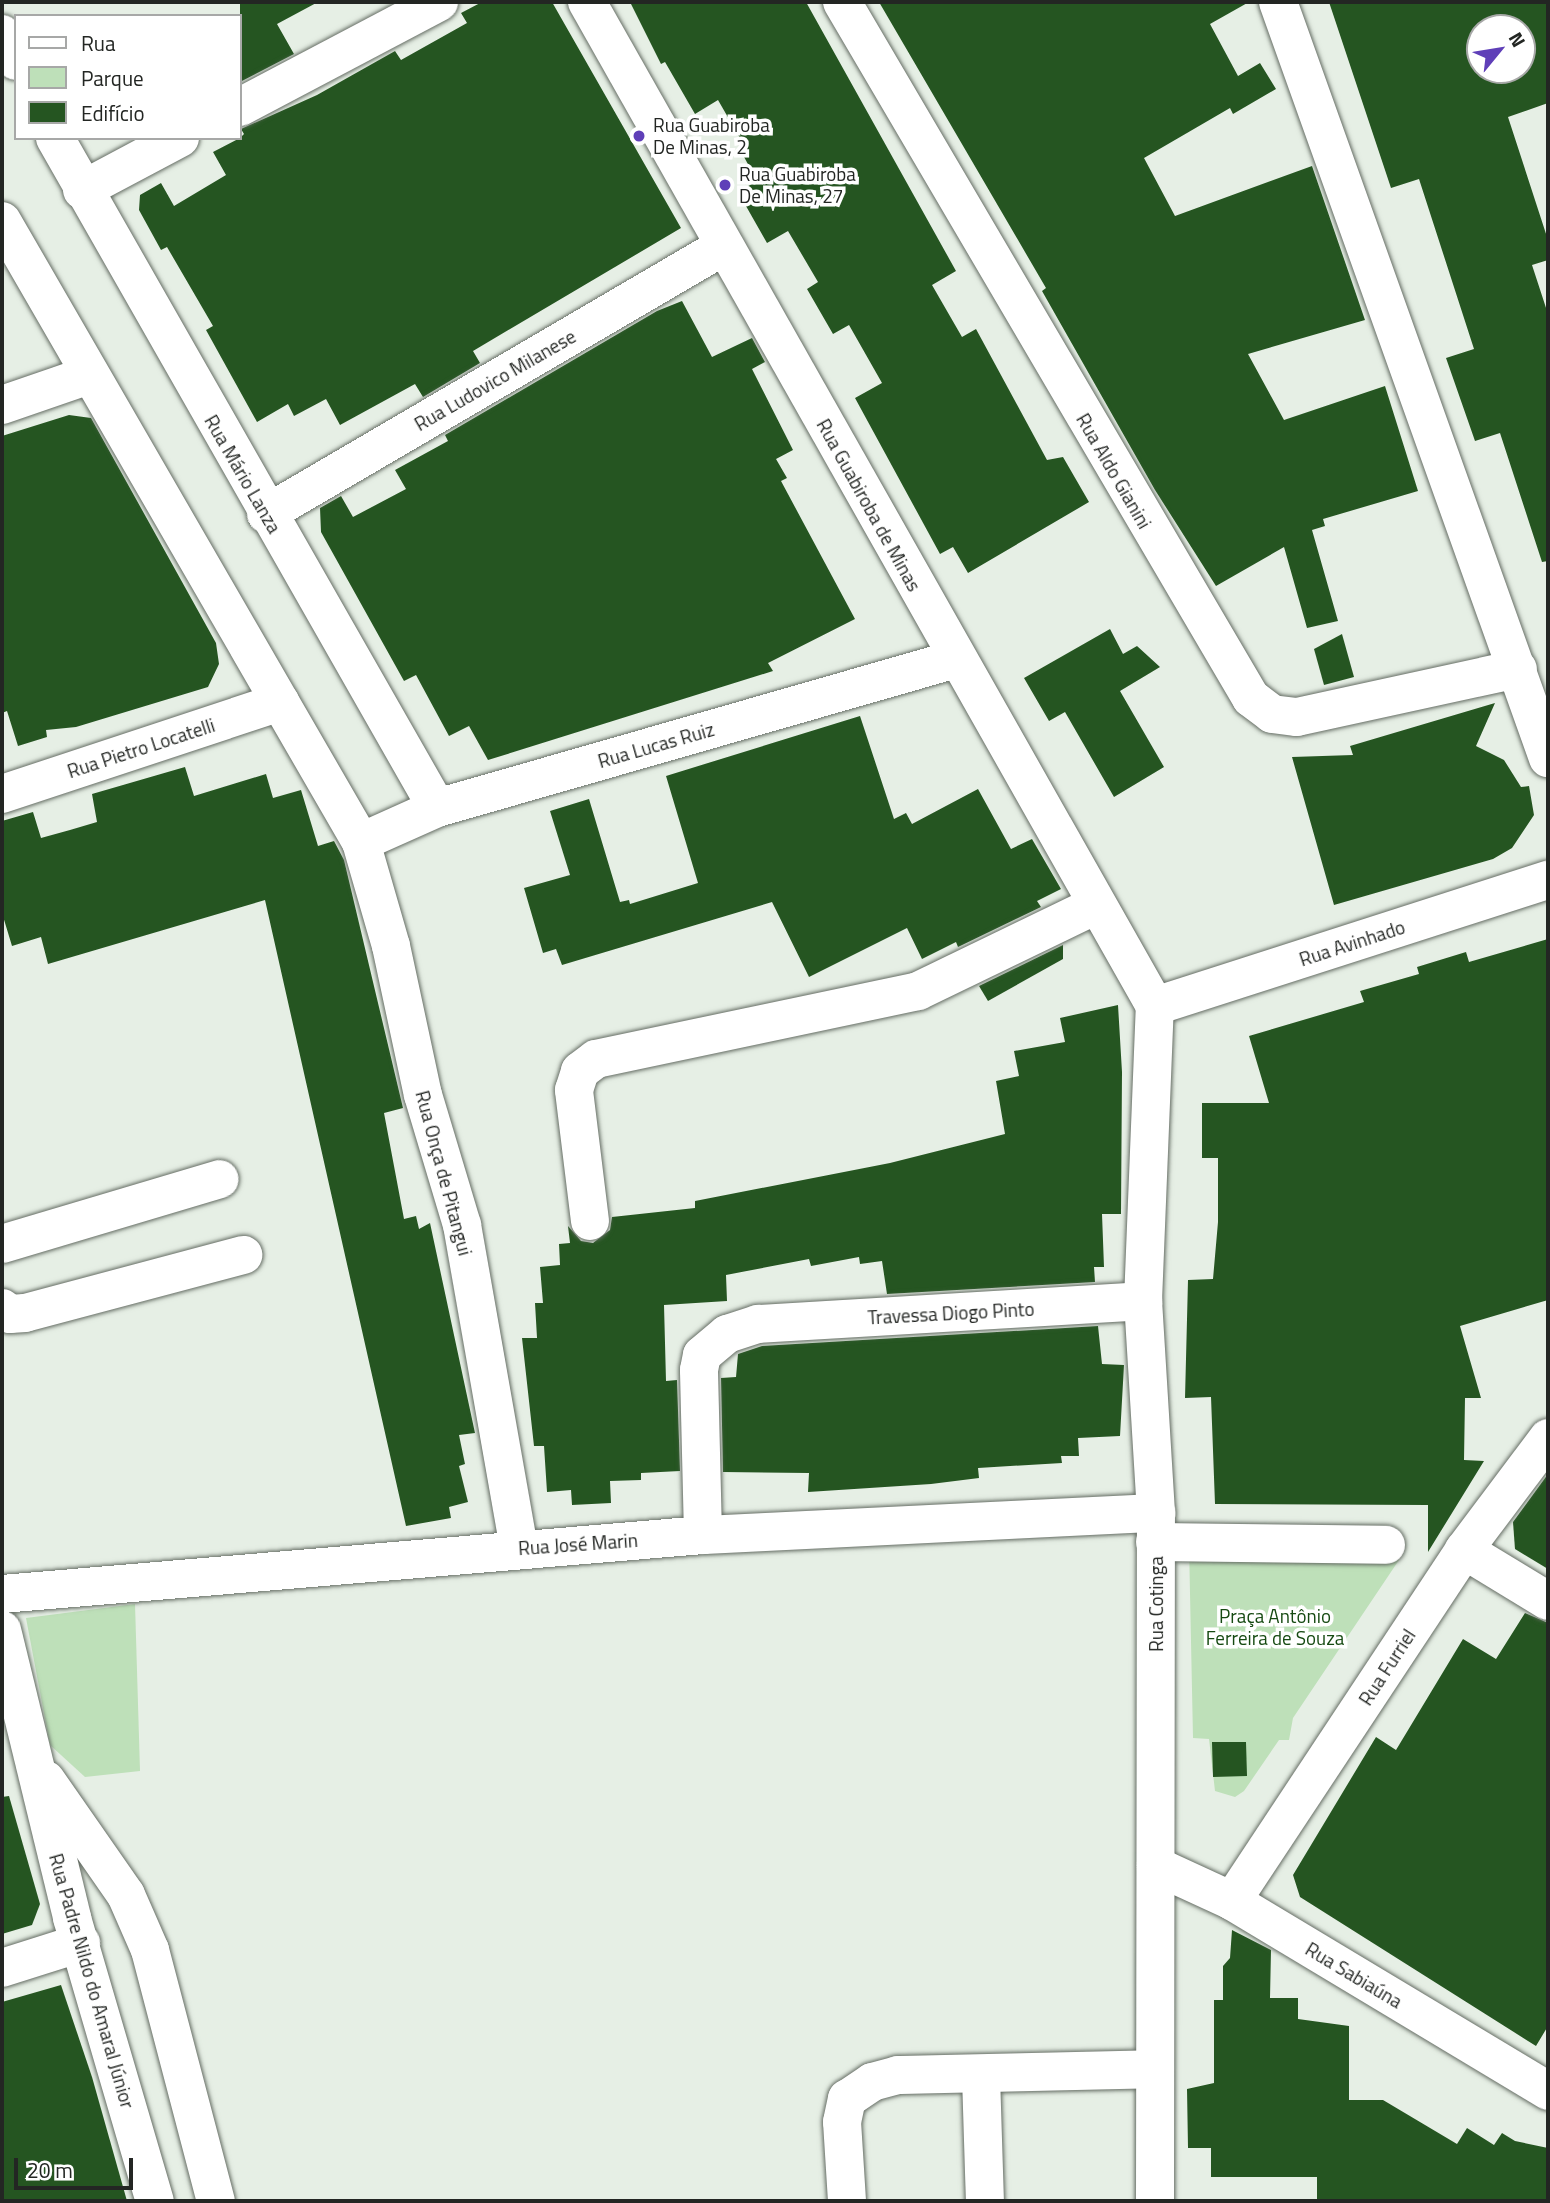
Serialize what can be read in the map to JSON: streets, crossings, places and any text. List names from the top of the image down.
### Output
{
  "streets": {
    "street": [
      "Rua Ludovico Milanese",
      "Rua Aldo Gianini",
      "Rua Mário Lanza",
      "Rua Guabiroba de Minas",
      "Rua Lucas Ruiz",
      "Rua Pietro Locatelli",
      "Rua Avinhado",
      "Rua Onça de Pitangui",
      "Travessa Diogo Pinto",
      "Rua José Marin",
      "Rua Cotinga",
      "Rua Furriel",
      "Rua Sabiaúna",
      "Rua Padre Nildo do Amaral Júnior"
    ]
  },
  "crossings": [
    ["Rua Ludovico Milanese", "Rua Mário Lanza"],
    ["Rua Ludovico Milanese", "Rua Guabiroba de Minas"],
    ["Rua Mário Lanza", "Rua Lucas Ruiz"],
    ["Rua Guabiroba de Minas", "Rua Lucas Ruiz"],
    ["Rua Guabiroba de Minas", "Rua Avinhado"],
    ["Rua Guabiroba de Minas", "Rua Cotinga"],
    ["Rua Lucas Ruiz", "Rua Onça de Pitangui"],
    ["Rua Avinhado", "Rua Cotinga"],
    ["Rua Onça de Pitangui", "Rua José Marin"],
    ["Travessa Diogo Pinto", "Rua José Marin"],
    ["Travessa Diogo Pinto", "Rua Cotinga"],
    ["Rua José Marin", "Rua Cotinga"],
    ["Rua Cotinga", "Rua Sabiaúna"],
    ["Rua Furriel", "Rua Sabiaúna"]
  ],
  "parks": ["Praça Antônio Ferreira de Souza"],
  "places": ["Rua Guabiroba De Minas, 2", "Rua Guabiroba De Minas, 27"],
  "legend": ["Rua", "Parque", "Edifício"],
  "scale_bar": "20 m",
  "north": "top right"
}
